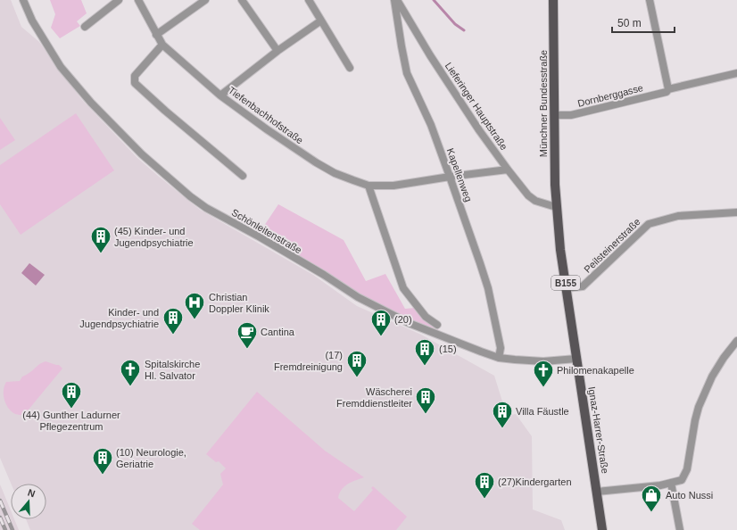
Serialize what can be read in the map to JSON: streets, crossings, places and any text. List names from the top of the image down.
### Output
{
  "streets": {
    "main road": ["Münchner Bundesstraße", "B155", "Ignaz-Harrer-Straße"],
    "street": [
      "Dornberggasse",
      "Lieferinger Hauptstraße",
      "Tiefenbachhofstraße",
      "Kapellenweg",
      "Schönleitenstraße",
      "Peilsteinerstraße"
    ]
  },
  "crossings": [
    ["Dornberggasse", "Münchner Bundesstraße"],
    ["Münchner Bundesstraße", "Lieferinger Hauptstraße"],
    ["Münchner Bundesstraße", "Ignaz-Harrer-Straße"],
    ["Lieferinger Hauptstraße", "Tiefenbachhofstraße"],
    ["Lieferinger Hauptstraße", "Ignaz-Harrer-Straße"],
    ["Tiefenbachhofstraße", "Kapellenweg"],
    ["Kapellenweg", "Schönleitenstraße"],
    ["Schönleitenstraße", "Ignaz-Harrer-Straße"],
    ["Peilsteinerstraße", "Ignaz-Harrer-Straße"]
  ],
  "places": {
    "building": [
      "(45) Kinder- und Jugendpsychiatrie",
      "Kinder- und Jugendpsychiatrie",
      "(20)",
      "(15)",
      "(17) Fremdreinigung",
      "(44) Gunther Ladurner Pflegezentrum",
      "Wäscherei Fremddienstleiter",
      "Villa Fäustle",
      "(10) Neurologie, Geriatrie",
      "(27)Kindergarten"
    ],
    "hospital": ["Christian Doppler Klinik"],
    "cafe": ["Cantina"],
    "church": ["Spitalskirche Hl. Salvator", "Philomenakapelle"],
    "shop": ["Auto Nussi"]
  },
  "scale_bar": "50 m",
  "north": "top"
}
